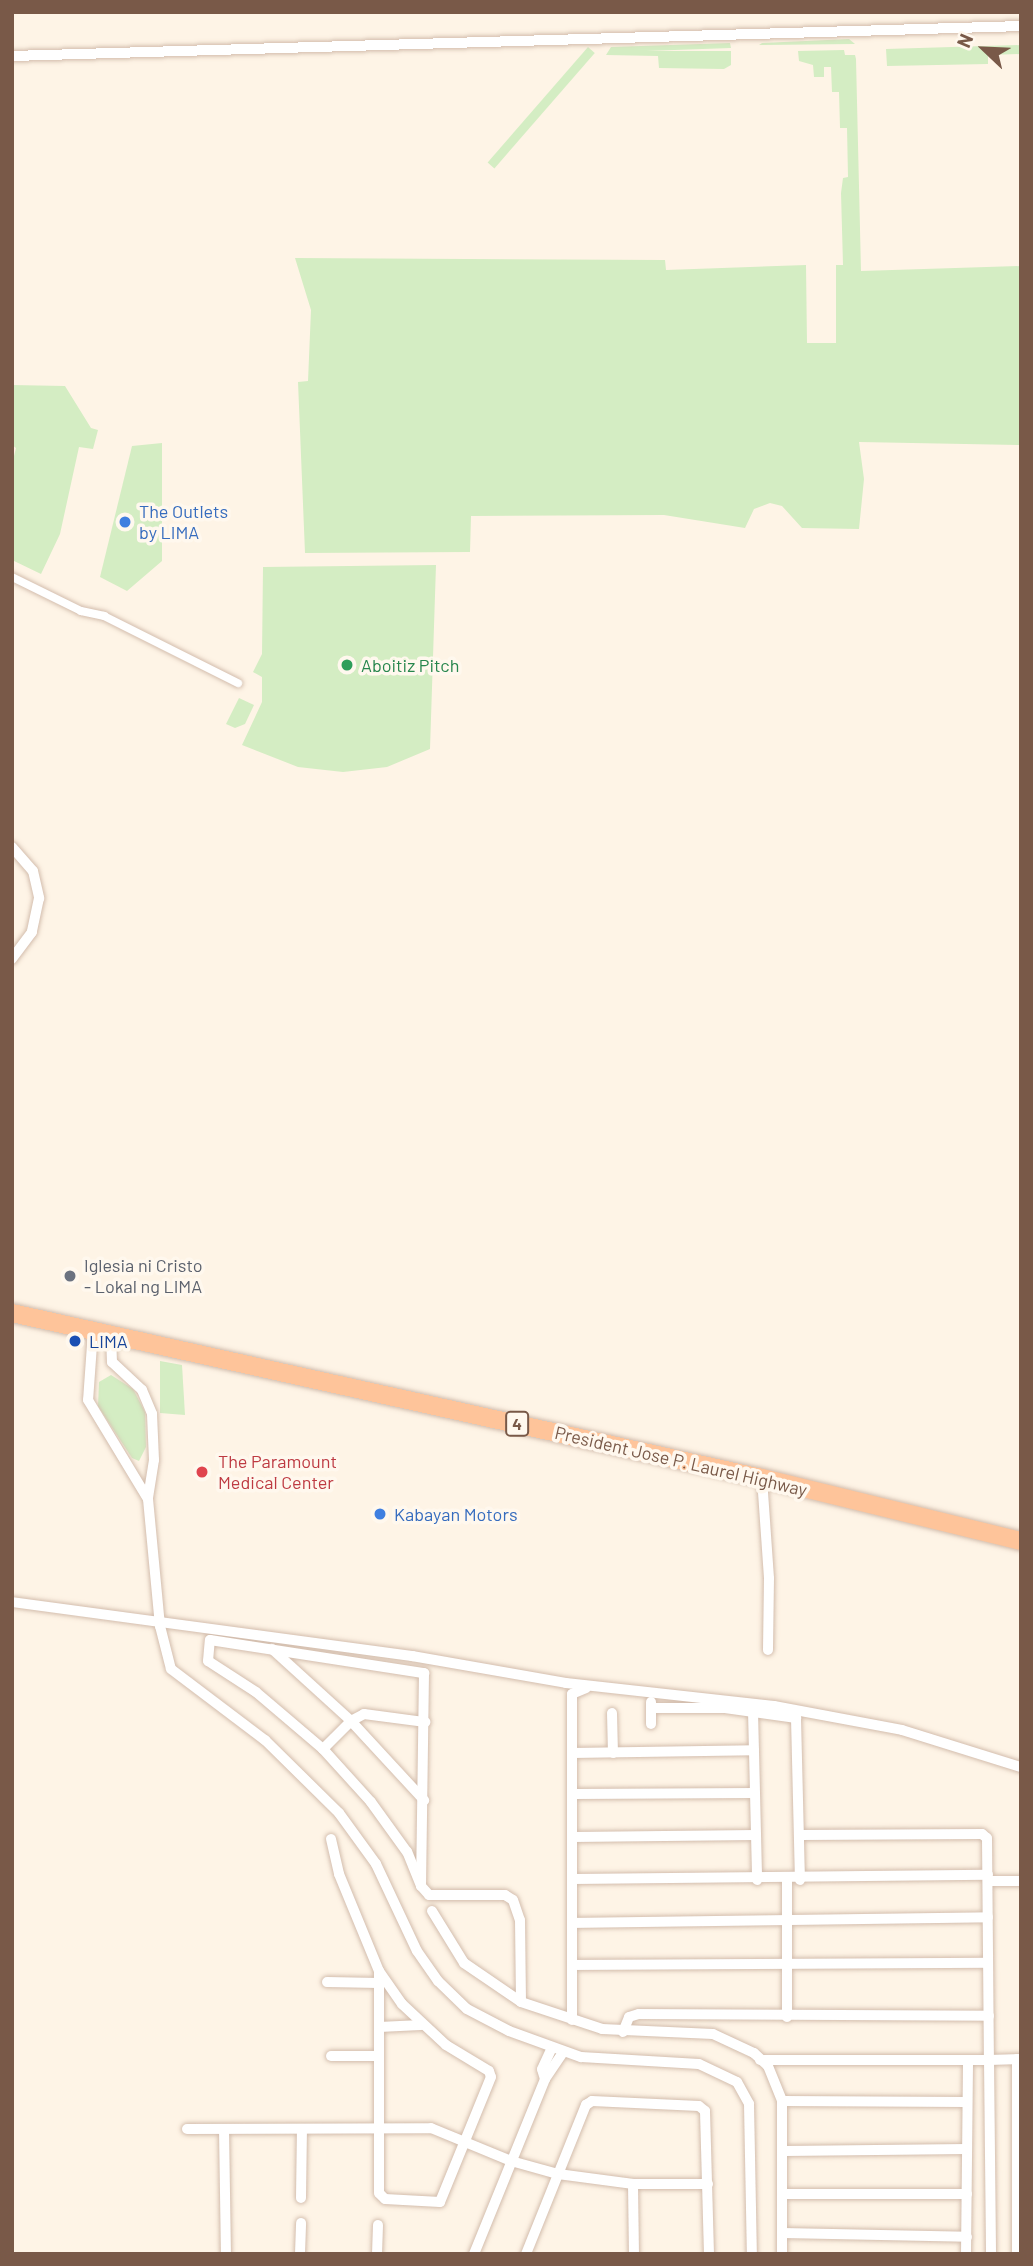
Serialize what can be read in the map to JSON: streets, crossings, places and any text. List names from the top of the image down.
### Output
{
  "streets": {
    "highway": ["4", "President Jose P. Laurel Highway"]
  },
  "places": [
    "The Outlets by LIMA",
    "Aboitiz Pitch",
    "Iglesia ni Cristo - Lokal ng LIMA",
    "LIMA",
    "The Paramount Medical Center",
    "Kabayan Motors"
  ],
  "north": "top left"
}
